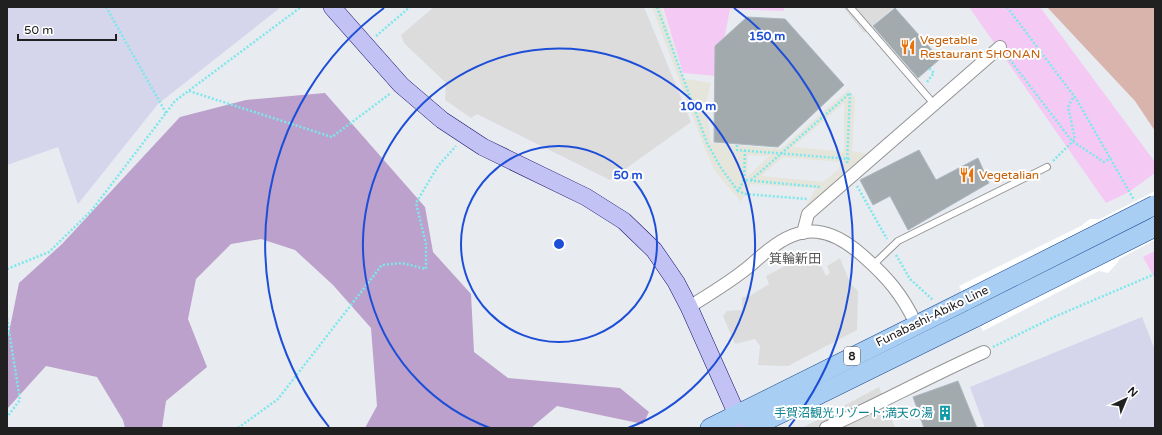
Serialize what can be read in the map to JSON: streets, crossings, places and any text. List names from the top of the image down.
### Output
{
  "streets": {
    "main road": ["Funabashi-Abiko Line", "8"]
  },
  "districts": ["箕輪新田"],
  "places": {
    "restaurant": ["Vegetable Restaurant SHONAN", "Vegetalian"],
    "building": ["手賀沼観光リゾート;満天の湯"]
  },
  "scale_bar": "50 m",
  "north": "top right",
  "rings": ["150 m", "100 m", "50 m"]
}
